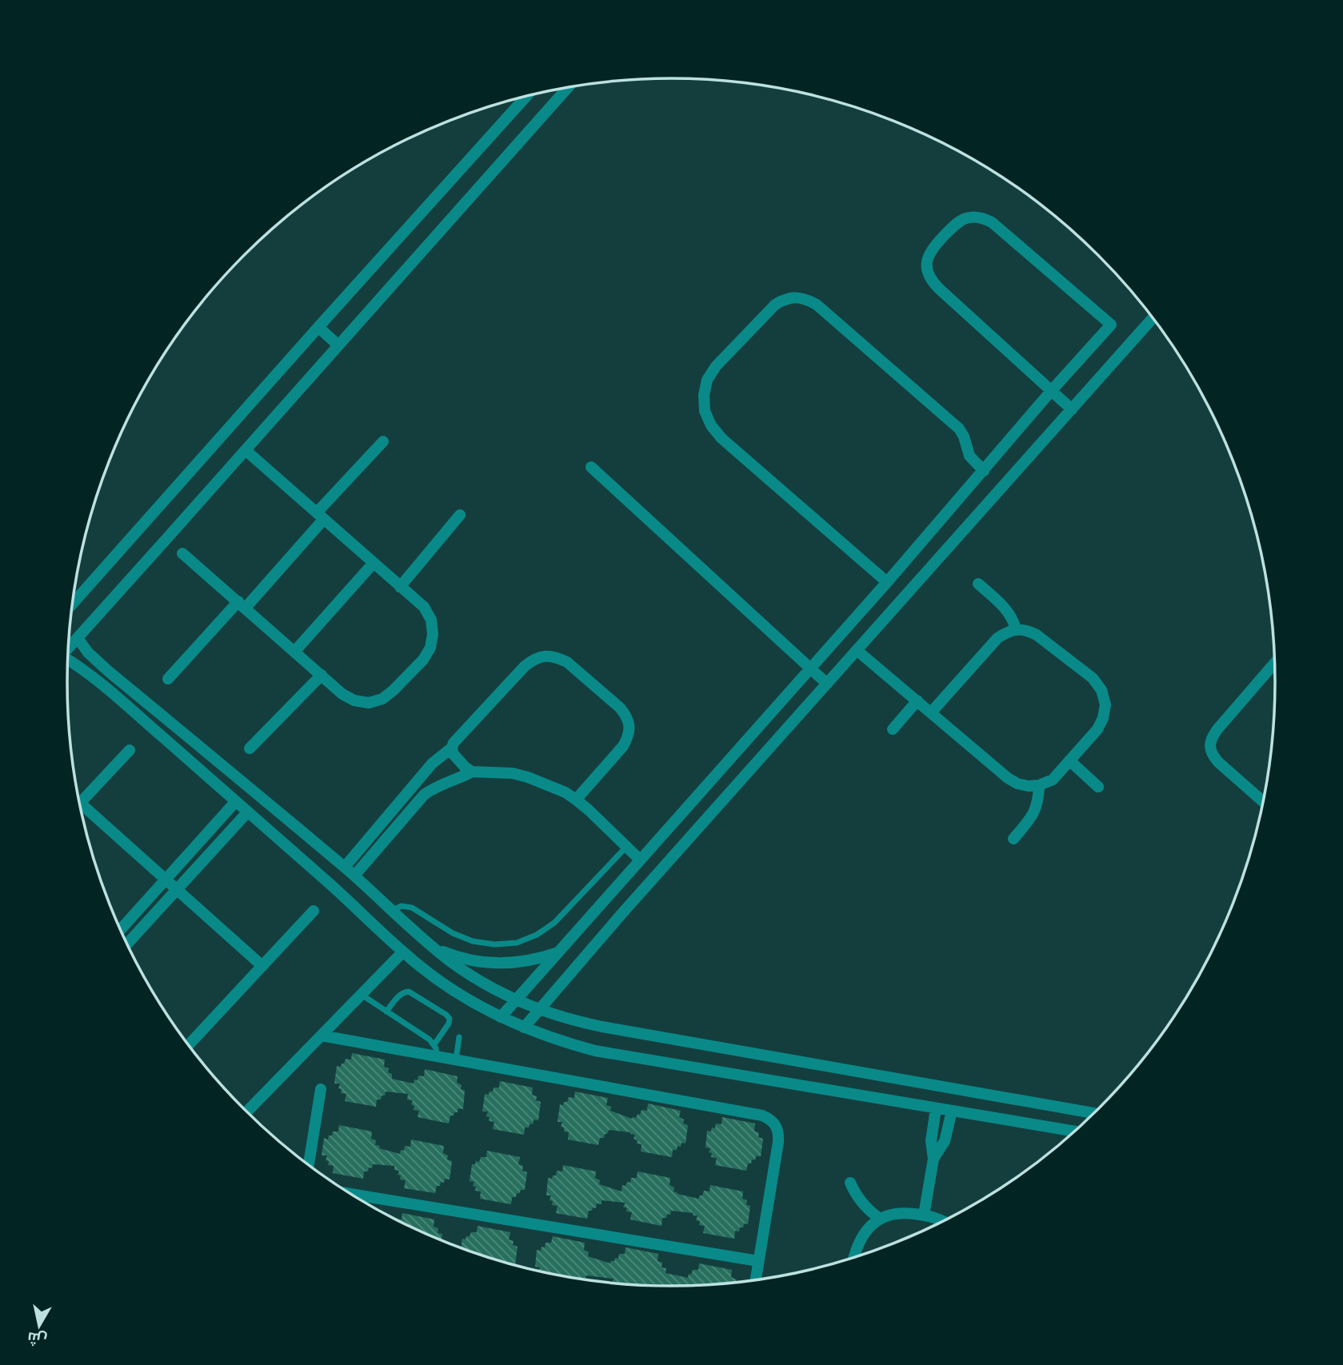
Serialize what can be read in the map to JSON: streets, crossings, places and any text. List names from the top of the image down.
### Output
{
  "north": "bottom"
}
